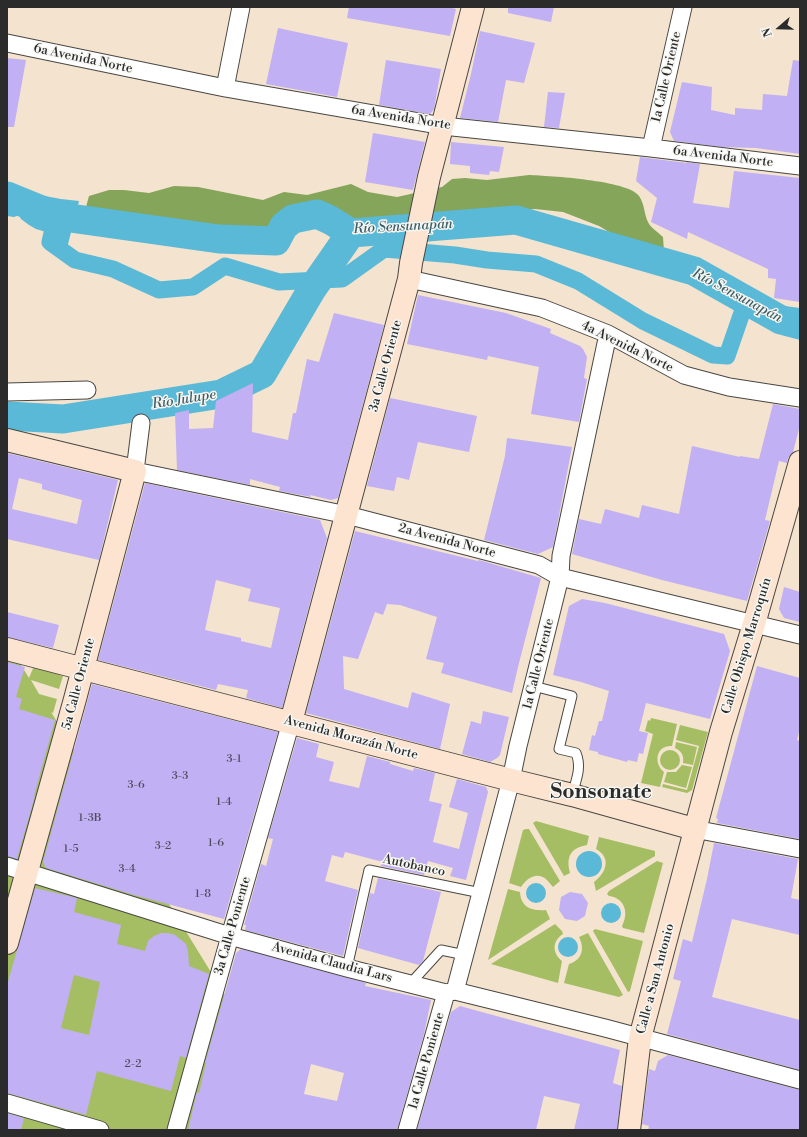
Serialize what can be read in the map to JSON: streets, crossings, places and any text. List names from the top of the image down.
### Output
{
  "streets": {
    "main road": [
      "3a Calle Oriente",
      "Calle Obispo Marroquín",
      "5a Calle Oriente",
      "Avenida Morazán Norte",
      "Calle a San Antonio"
    ],
    "street": [
      "6a Avenida Norte",
      "1a Calle Oriente",
      "4a Avenida Norte",
      "2a Avenida Norte",
      "3a Calle Poniente",
      "Avenida Claudia Lars",
      "1a Calle Poniente"
    ],
    "lane": ["Autobanco"]
  },
  "crossings": [
    ["6a Avenida Norte", "1a Calle Oriente"],
    ["6a Avenida Norte", "3a Calle Oriente"],
    ["1a Calle Oriente", "4a Avenida Norte"],
    ["1a Calle Oriente", "2a Avenida Norte"],
    ["1a Calle Oriente", "Avenida Morazán Norte"],
    ["1a Calle Oriente", "Autobanco"],
    ["1a Calle Oriente", "Avenida Claudia Lars"],
    ["1a Calle Oriente", "1a Calle Poniente"],
    ["4a Avenida Norte", "3a Calle Oriente"],
    ["3a Calle Oriente", "2a Avenida Norte"],
    ["3a Calle Oriente", "Avenida Morazán Norte"],
    ["3a Calle Oriente", "3a Calle Poniente"],
    ["2a Avenida Norte", "Calle Obispo Marroquín"],
    ["2a Avenida Norte", "5a Calle Oriente"],
    ["Calle Obispo Marroquín", "Avenida Morazán Norte"],
    ["Calle Obispo Marroquín", "Calle a San Antonio"],
    ["5a Calle Oriente", "Avenida Morazán Norte"],
    ["5a Calle Oriente", "Avenida Claudia Lars"],
    ["Avenida Morazán Norte", "3a Calle Poniente"],
    ["Avenida Morazán Norte", "Calle a San Antonio"],
    ["Autobanco", "Avenida Claudia Lars"],
    ["3a Calle Poniente", "Avenida Claudia Lars"],
    ["Avenida Claudia Lars", "Calle a San Antonio"],
    ["Avenida Claudia Lars", "1a Calle Poniente"]
  ],
  "districts": ["Sonsonate"],
  "water": ["Río Sensunapán", "Río Julupe"],
  "house_numbers": [
    "3-1",
    "3-3",
    "3-6",
    "1-4",
    "1-3B",
    "1-6",
    "3-2",
    "1-5",
    "3-4",
    "1-8",
    "2-2"
  ],
  "north": "left"
}
